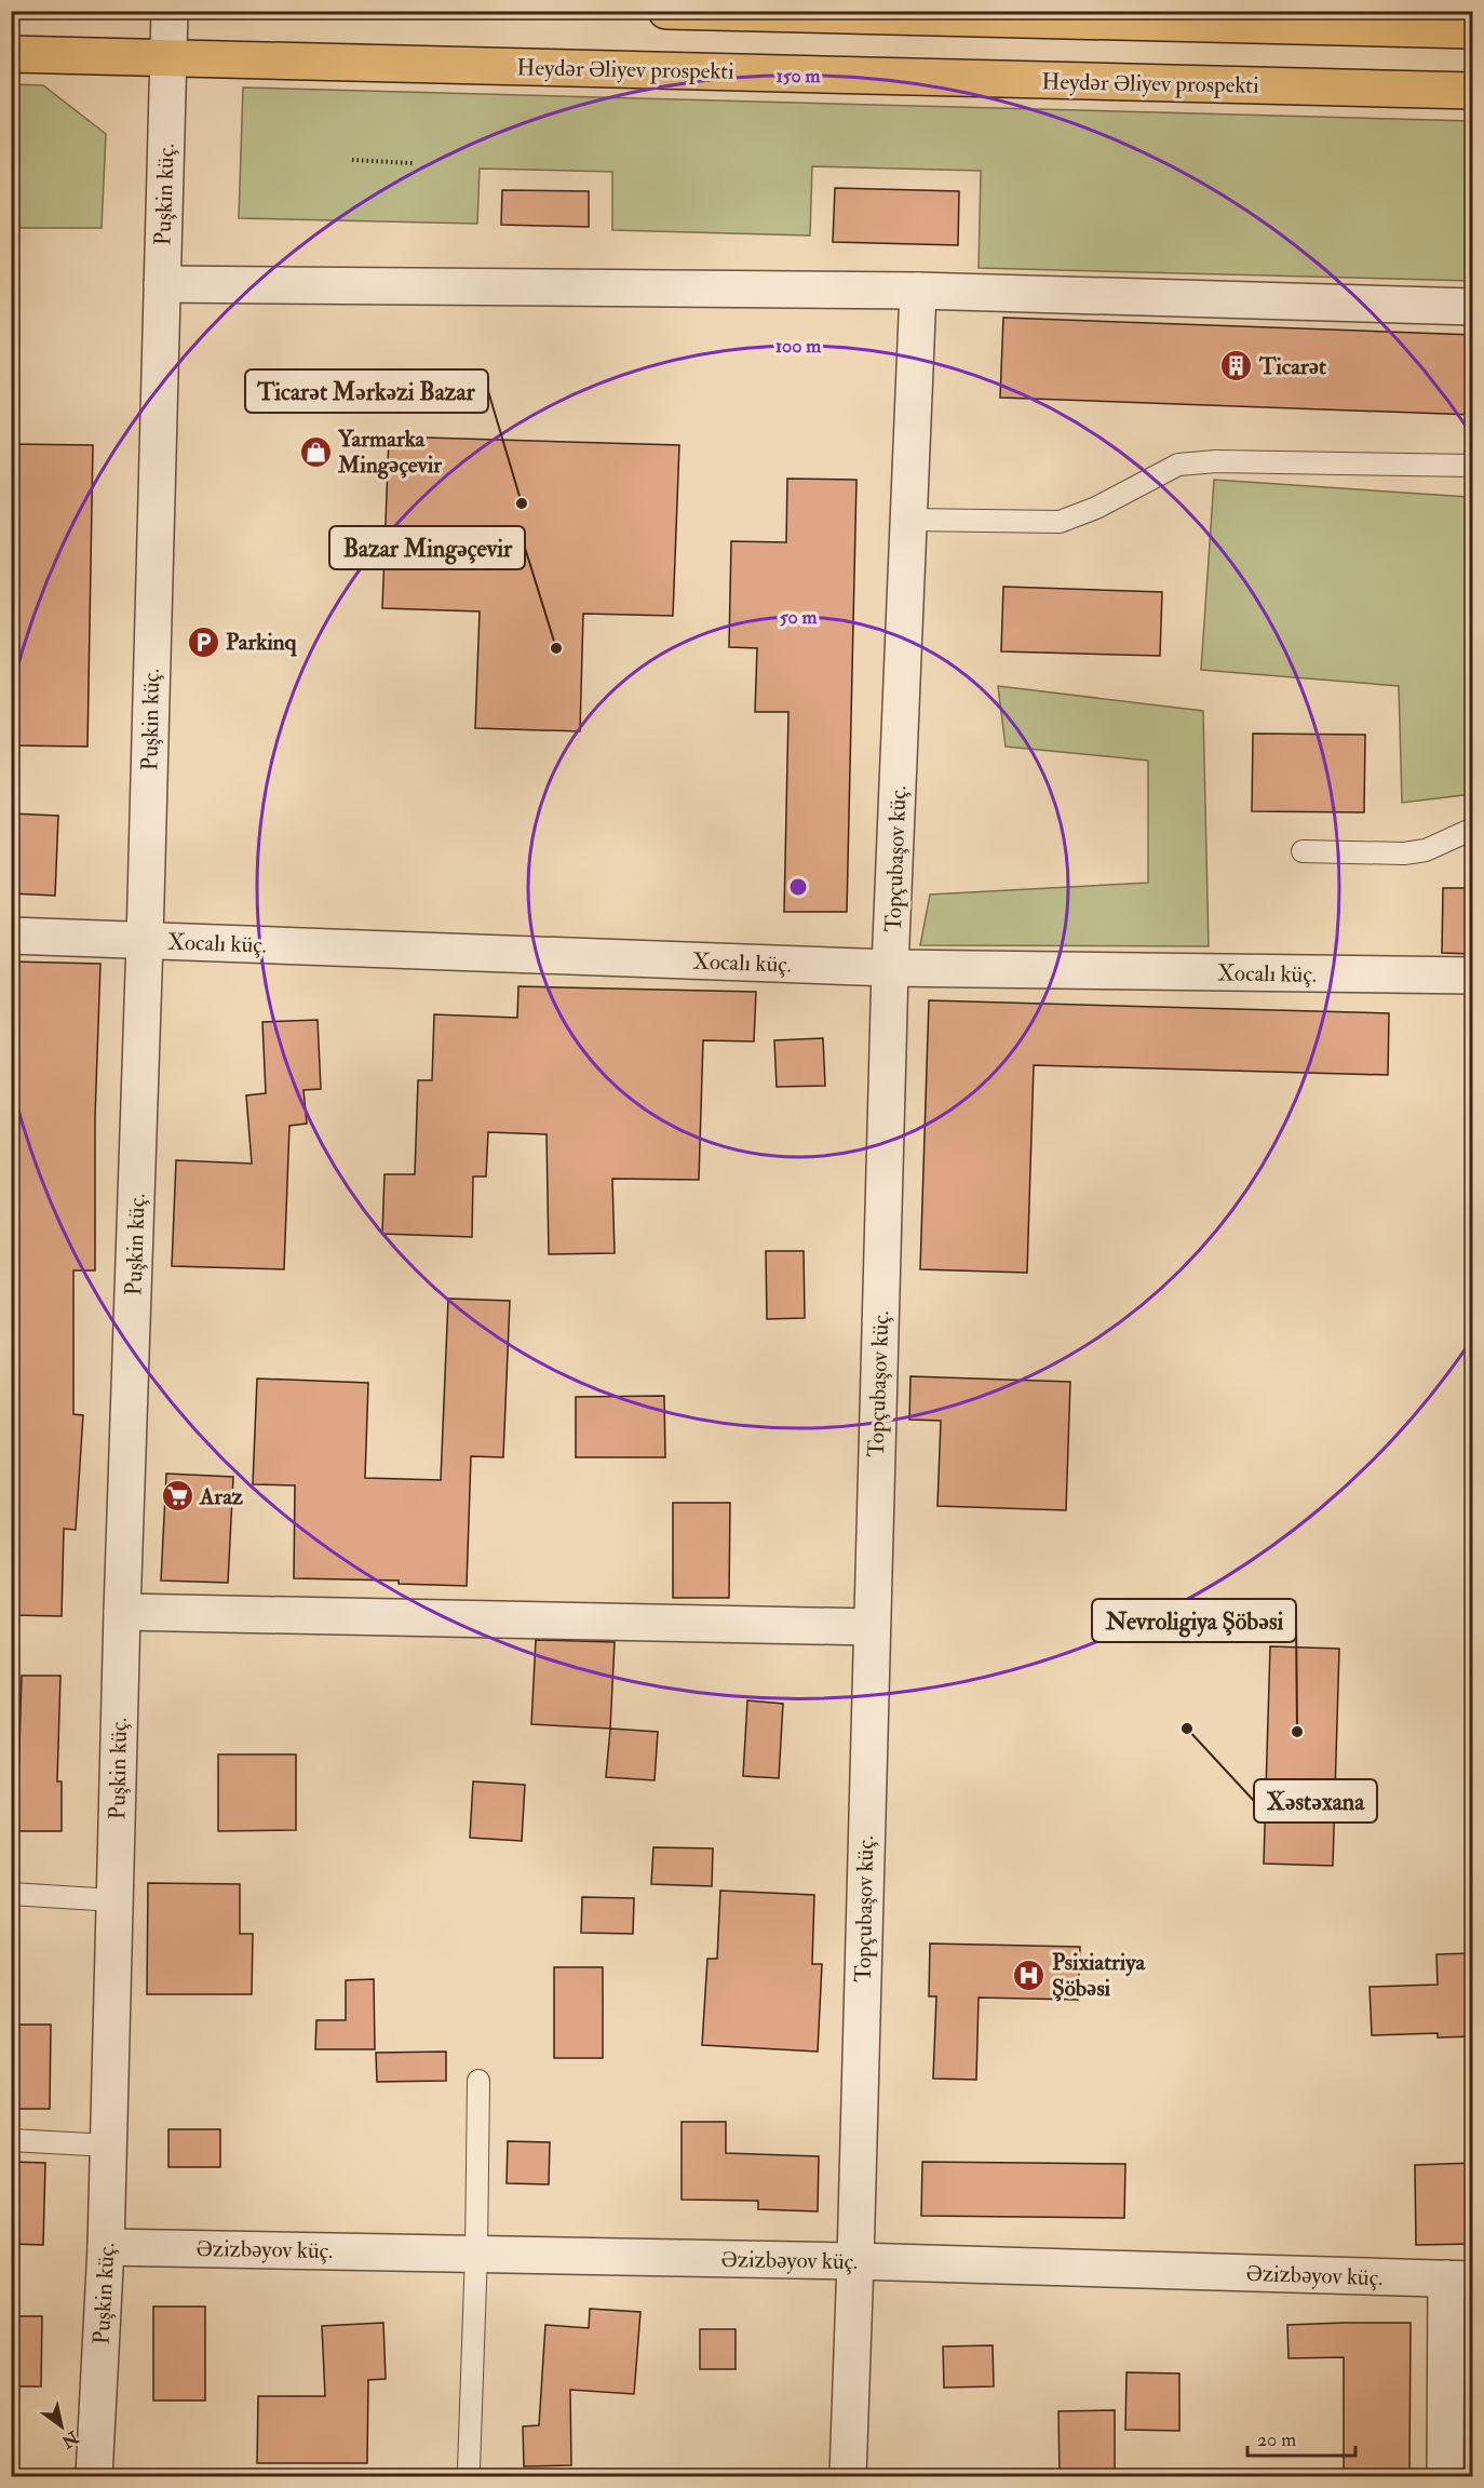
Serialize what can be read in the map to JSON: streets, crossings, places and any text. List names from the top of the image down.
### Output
{
  "streets": {
    "main road": ["Heydər Əliyev prospekti"],
    "street": [
      "Puşkin küç.",
      "Topçubaşov küç.",
      "Xocalı küç.",
      "Əzizbəyov küç."
    ]
  },
  "crossings": [
    ["Heydər Əliyev prospekti", "Puşkin küç."],
    ["Puşkin küç.", "Xocalı küç."],
    ["Puşkin küç.", "Əzizbəyov küç."],
    ["Topçubaşov küç.", "Xocalı küç."],
    ["Topçubaşov küç.", "Əzizbəyov küç."]
  ],
  "places": {
    "building": ["Ticarət"],
    "shop": ["Yarmarka Mingəçevir"],
    "other": [
      "Ticarət Mərkəzi Bazar",
      "Bazar Mingəçevir",
      "Xəstəxana",
      "Nevroligiya Şöbəsi"
    ],
    "parking": ["Parkinq"],
    "supermarket": ["Araz"],
    "hospital": ["Psixiatriya Şöbəsi"]
  },
  "scale_bar": "20 m",
  "north": "bottom right",
  "rings": ["150 m", "100 m", "50 m"]
}
